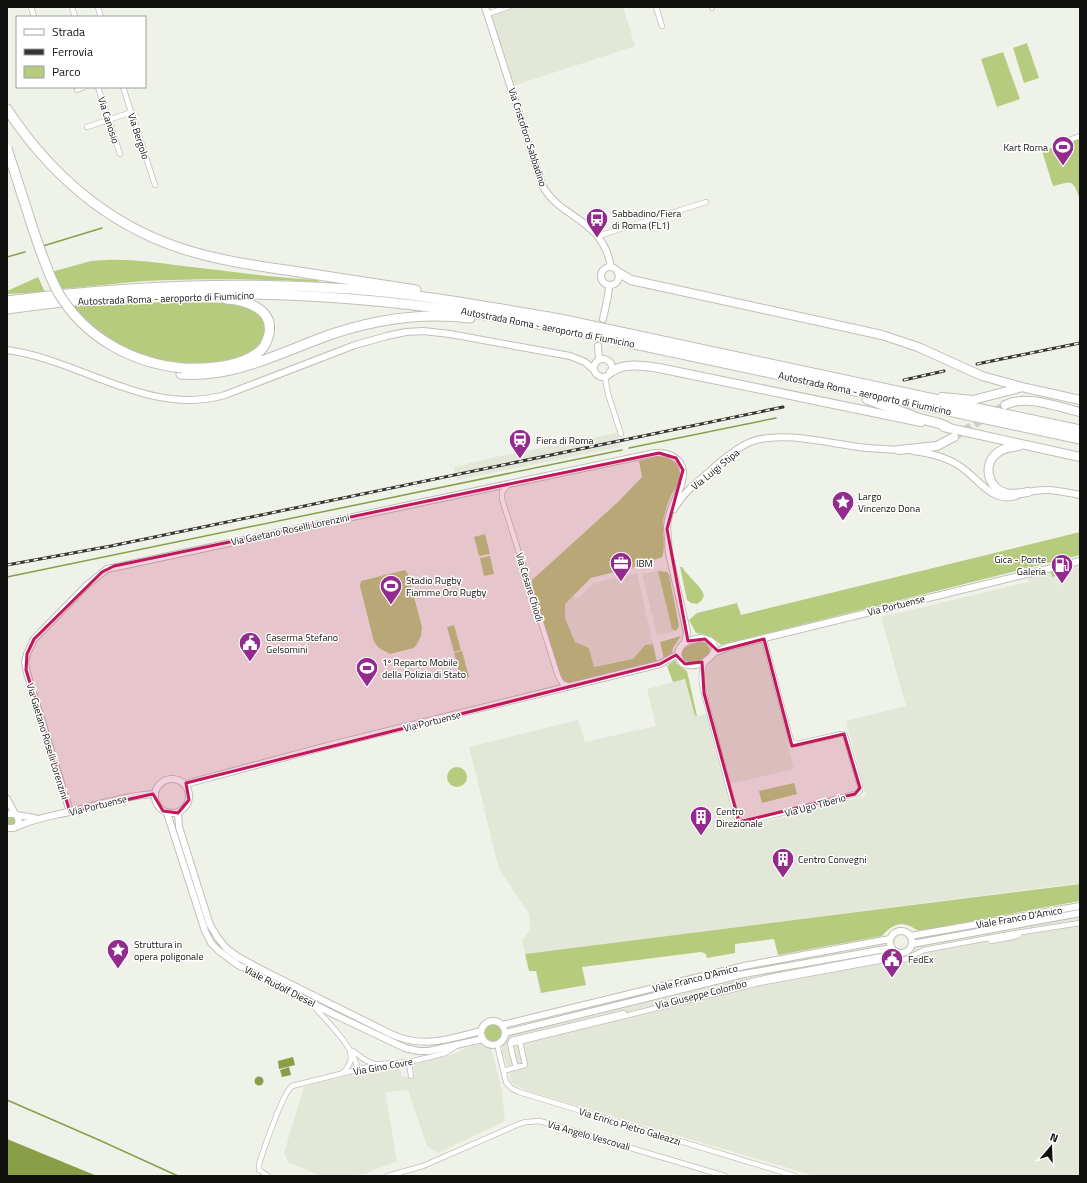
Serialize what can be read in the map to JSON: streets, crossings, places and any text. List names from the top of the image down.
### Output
{
  "streets": {
    "highway": ["Autostrada Roma - aeroporto di Fiumicino"],
    "street": [
      "Via Canosio",
      "Via Bergolo",
      "Via Cristoforo Sabbadino",
      "Via Luigi Stipa",
      "Via Gaetano Roselli Lorenzini",
      "Via Cesare Chiodi",
      "Via Portuense",
      "Via Ugo Tiberio",
      "Viale Franco D'Amico",
      "Viale Rudolf Diesel",
      "Via Giuseppe Colombo",
      "Via Gino Covre",
      "Via Enrico Pietro Galeazzi",
      "Via Angelo Vescovali"
    ]
  },
  "crossings": [
    ["Via Luigi Stipa", "Via Gaetano Roselli Lorenzini"],
    ["Via Luigi Stipa", "Via Portuense"],
    ["Via Luigi Stipa", "Via Ugo Tiberio"],
    ["Via Gaetano Roselli Lorenzini", "Via Cesare Chiodi"],
    ["Via Gaetano Roselli Lorenzini", "Via Portuense"],
    ["Via Cesare Chiodi", "Via Portuense"],
    ["Via Portuense", "Via Ugo Tiberio"],
    ["Via Portuense", "Viale Rudolf Diesel"],
    ["Viale Franco D'Amico", "Viale Rudolf Diesel"],
    ["Viale Franco D'Amico", "Via Enrico Pietro Galeazzi"],
    ["Viale Rudolf Diesel", "Via Gino Covre"],
    ["Viale Rudolf Diesel", "Via Enrico Pietro Galeazzi"]
  ],
  "places": {
    "sports": ["Kart Roma", "Stadio Rugby Fiamme Oro Rugby", "1º Reparto Mobile della Polizia di Stato"],
    "bus stop": ["Sabbadino/Fiera di Roma (FL1)"],
    "station": ["Fiera di Roma"],
    "place": ["Largo Vincenzo Dona", "Struttura in opera poligonale"],
    "office": ["IBM"],
    "fuel station": ["Gica - Ponte Galeria"],
    "public building": ["Caserma Stefano Gelsomini", "FedEx"],
    "building": ["Centro Direzionale", "Centro Convegni"]
  },
  "legend": ["Strada", "Ferrovia", "Parco"],
  "north": "top"
}
